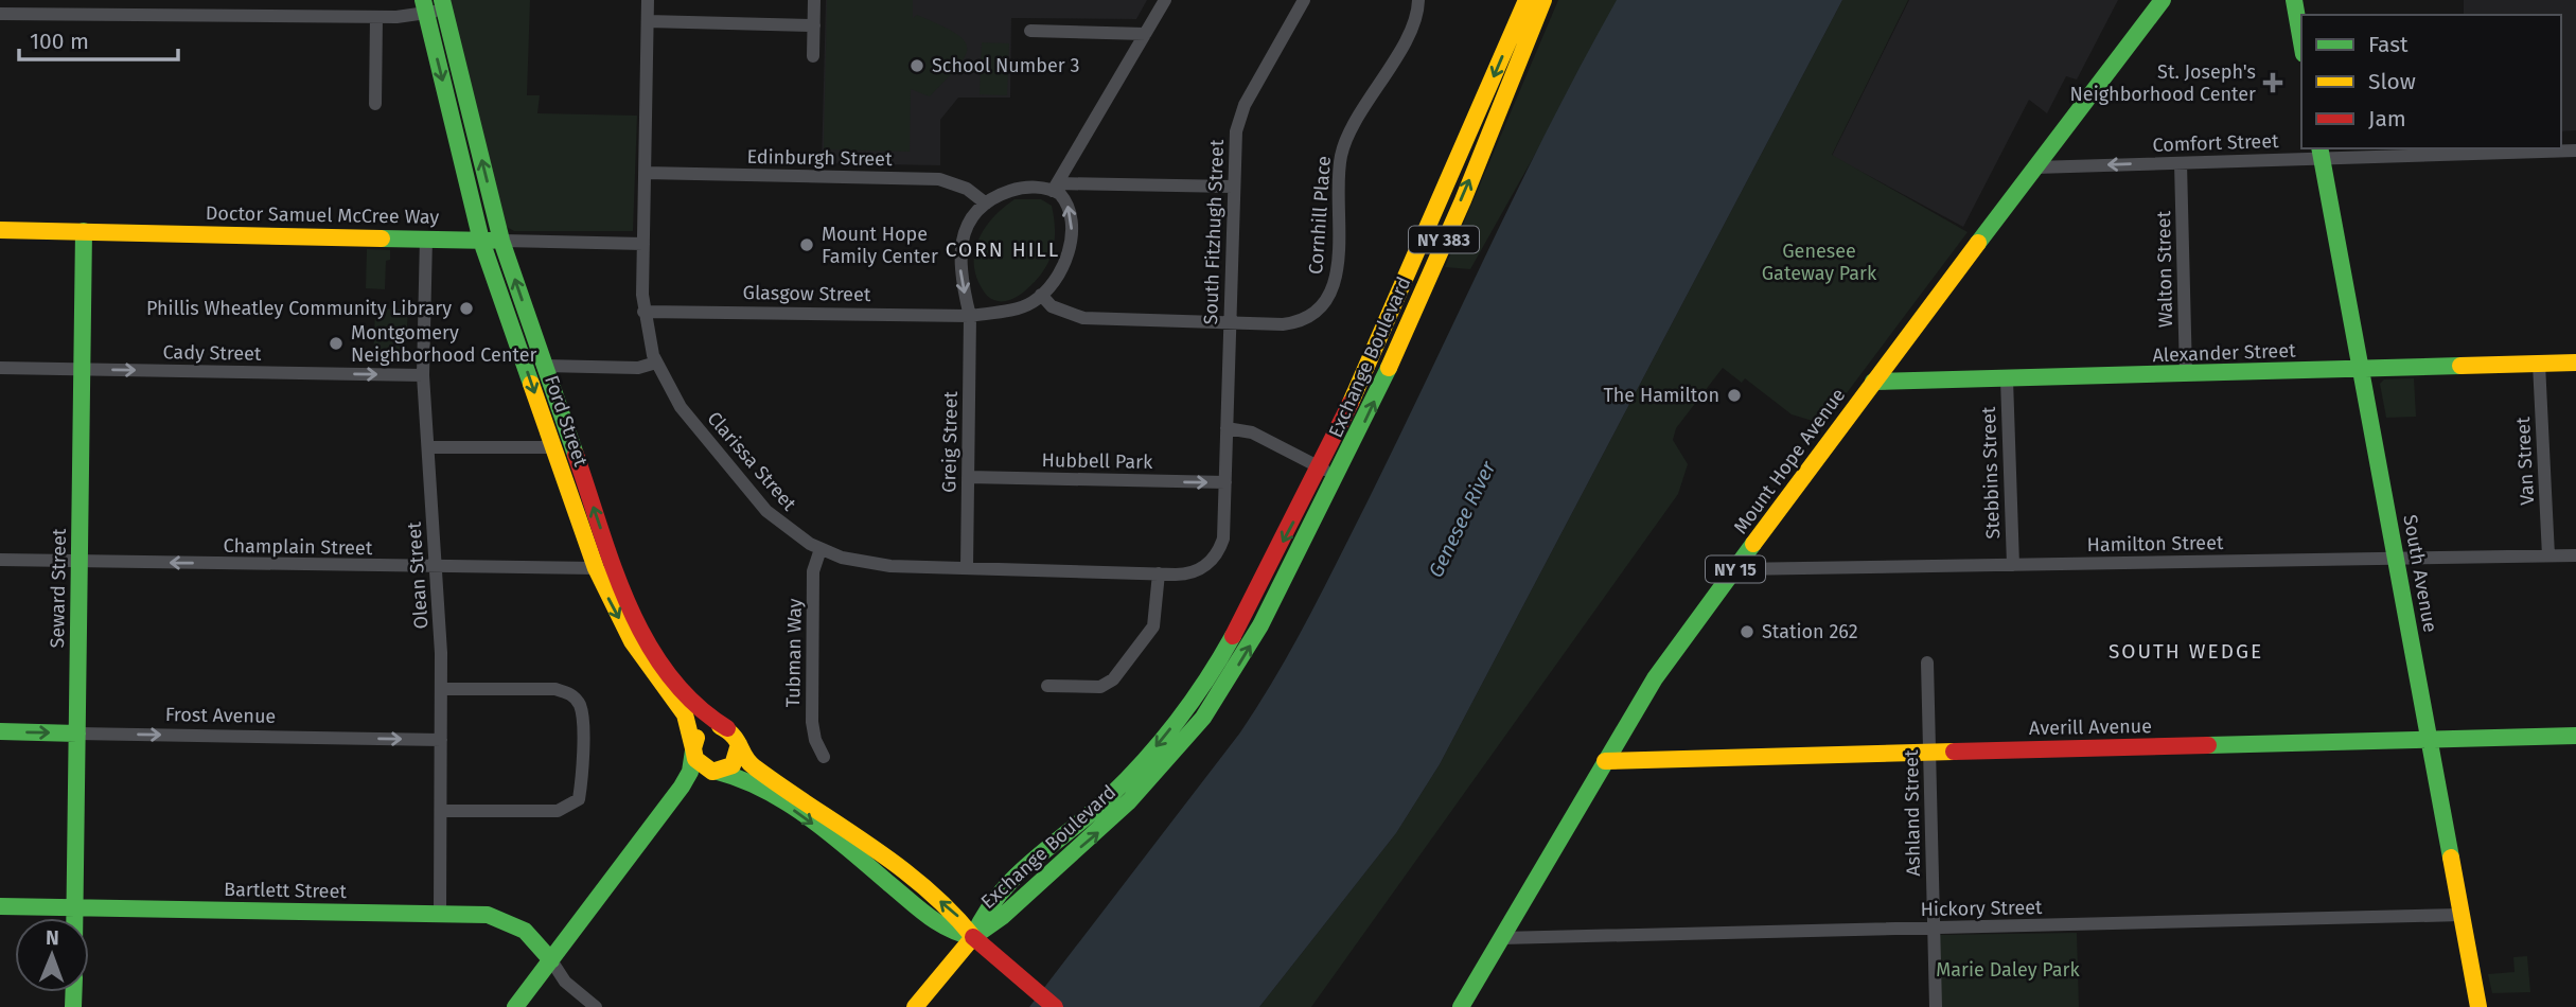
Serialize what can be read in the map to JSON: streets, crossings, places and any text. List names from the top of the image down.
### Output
{
  "streets": {
    "main road": [
      "Doctor Samuel McCree Way",
      "NY 383",
      "Alexander Street",
      "Exchange Boulevard",
      "Ford Street",
      "Mount Hope Avenue",
      "NY 15",
      "South Avenue",
      "Seward Street",
      "Frost Avenue",
      "Averill Avenue",
      "Bartlett Street"
    ],
    "street": [
      "Comfort Street",
      "Edinburgh Street",
      "Cornhill Place",
      "South Fitzhugh Street",
      "Walton Street",
      "Glasgow Street",
      "Cady Street",
      "Greig Street",
      "Clarissa Street",
      "Hubbell Park",
      "Van Street",
      "Stebbins Street",
      "Hamilton Street",
      "Champlain Street",
      "Olean Street",
      "Tubman Way",
      "Ashland Street",
      "Hickory Street"
    ]
  },
  "crossings": [
    ["Comfort Street", "Walton Street"],
    ["Comfort Street", "Mount Hope Avenue"],
    ["Comfort Street", "South Avenue"],
    ["Edinburgh Street", "Glasgow Street"],
    ["Edinburgh Street", "Greig Street"],
    ["Edinburgh Street", "Clarissa Street"],
    ["Doctor Samuel McCree Way", "Ford Street"],
    ["Doctor Samuel McCree Way", "Clarissa Street"],
    ["Doctor Samuel McCree Way", "Olean Street"],
    ["Doctor Samuel McCree Way", "Seward Street"],
    ["Cornhill Place", "South Fitzhugh Street"],
    ["South Fitzhugh Street", "Clarissa Street"],
    ["South Fitzhugh Street", "Hubbell Park"],
    ["Walton Street", "Alexander Street"],
    ["Glasgow Street", "Greig Street"],
    ["Glasgow Street", "Clarissa Street"],
    ["Cady Street", "Olean Street"],
    ["Cady Street", "Seward Street"],
    ["Alexander Street", "Mount Hope Avenue"],
    ["Alexander Street", "Van Street"],
    ["Alexander Street", "Stebbins Street"],
    ["Alexander Street", "South Avenue"],
    ["Ford Street", "Champlain Street"],
    ["Greig Street", "Clarissa Street"],
    ["Greig Street", "Hubbell Park"],
    ["Clarissa Street", "Hubbell Park"],
    ["Clarissa Street", "Tubman Way"],
    ["Mount Hope Avenue", "Hamilton Street"],
    ["Mount Hope Avenue", "Averill Avenue"],
    ["Mount Hope Avenue", "Hickory Street"],
    ["Van Street", "Hamilton Street"],
    ["Stebbins Street", "Hamilton Street"],
    ["Hamilton Street", "South Avenue"],
    ["Champlain Street", "Olean Street"],
    ["Champlain Street", "Seward Street"],
    ["South Avenue", "Averill Avenue"],
    ["South Avenue", "Hickory Street"],
    ["Olean Street", "Frost Avenue"],
    ["Olean Street", "Bartlett Street"],
    ["Seward Street", "Frost Avenue"],
    ["Seward Street", "Bartlett Street"],
    ["Averill Avenue", "Ashland Street"],
    ["Ashland Street", "Hickory Street"]
  ],
  "one_way": [
    "Cady Street",
    "Hubbell Park",
    "Champlain Street",
    "Frost Avenue"
  ],
  "districts": ["CORN HILL", "SOUTH WEDGE"],
  "water": ["Genesee River"],
  "parks": ["Genesee Gateway Park", "Marie Daley Park"],
  "places": {
    "other": [
      "School Number 3",
      "Mount Hope Family Center",
      "Phillis Wheatley Community Library",
      "Montgomery Neighborhood Center",
      "The Hamilton",
      "Station 262"
    ],
    "health": ["St. Joseph's Neighborhood Center"]
  },
  "legend": ["Fast", "Slow", "Jam"],
  "scale_bar": "100 m",
  "north": "top"
}
